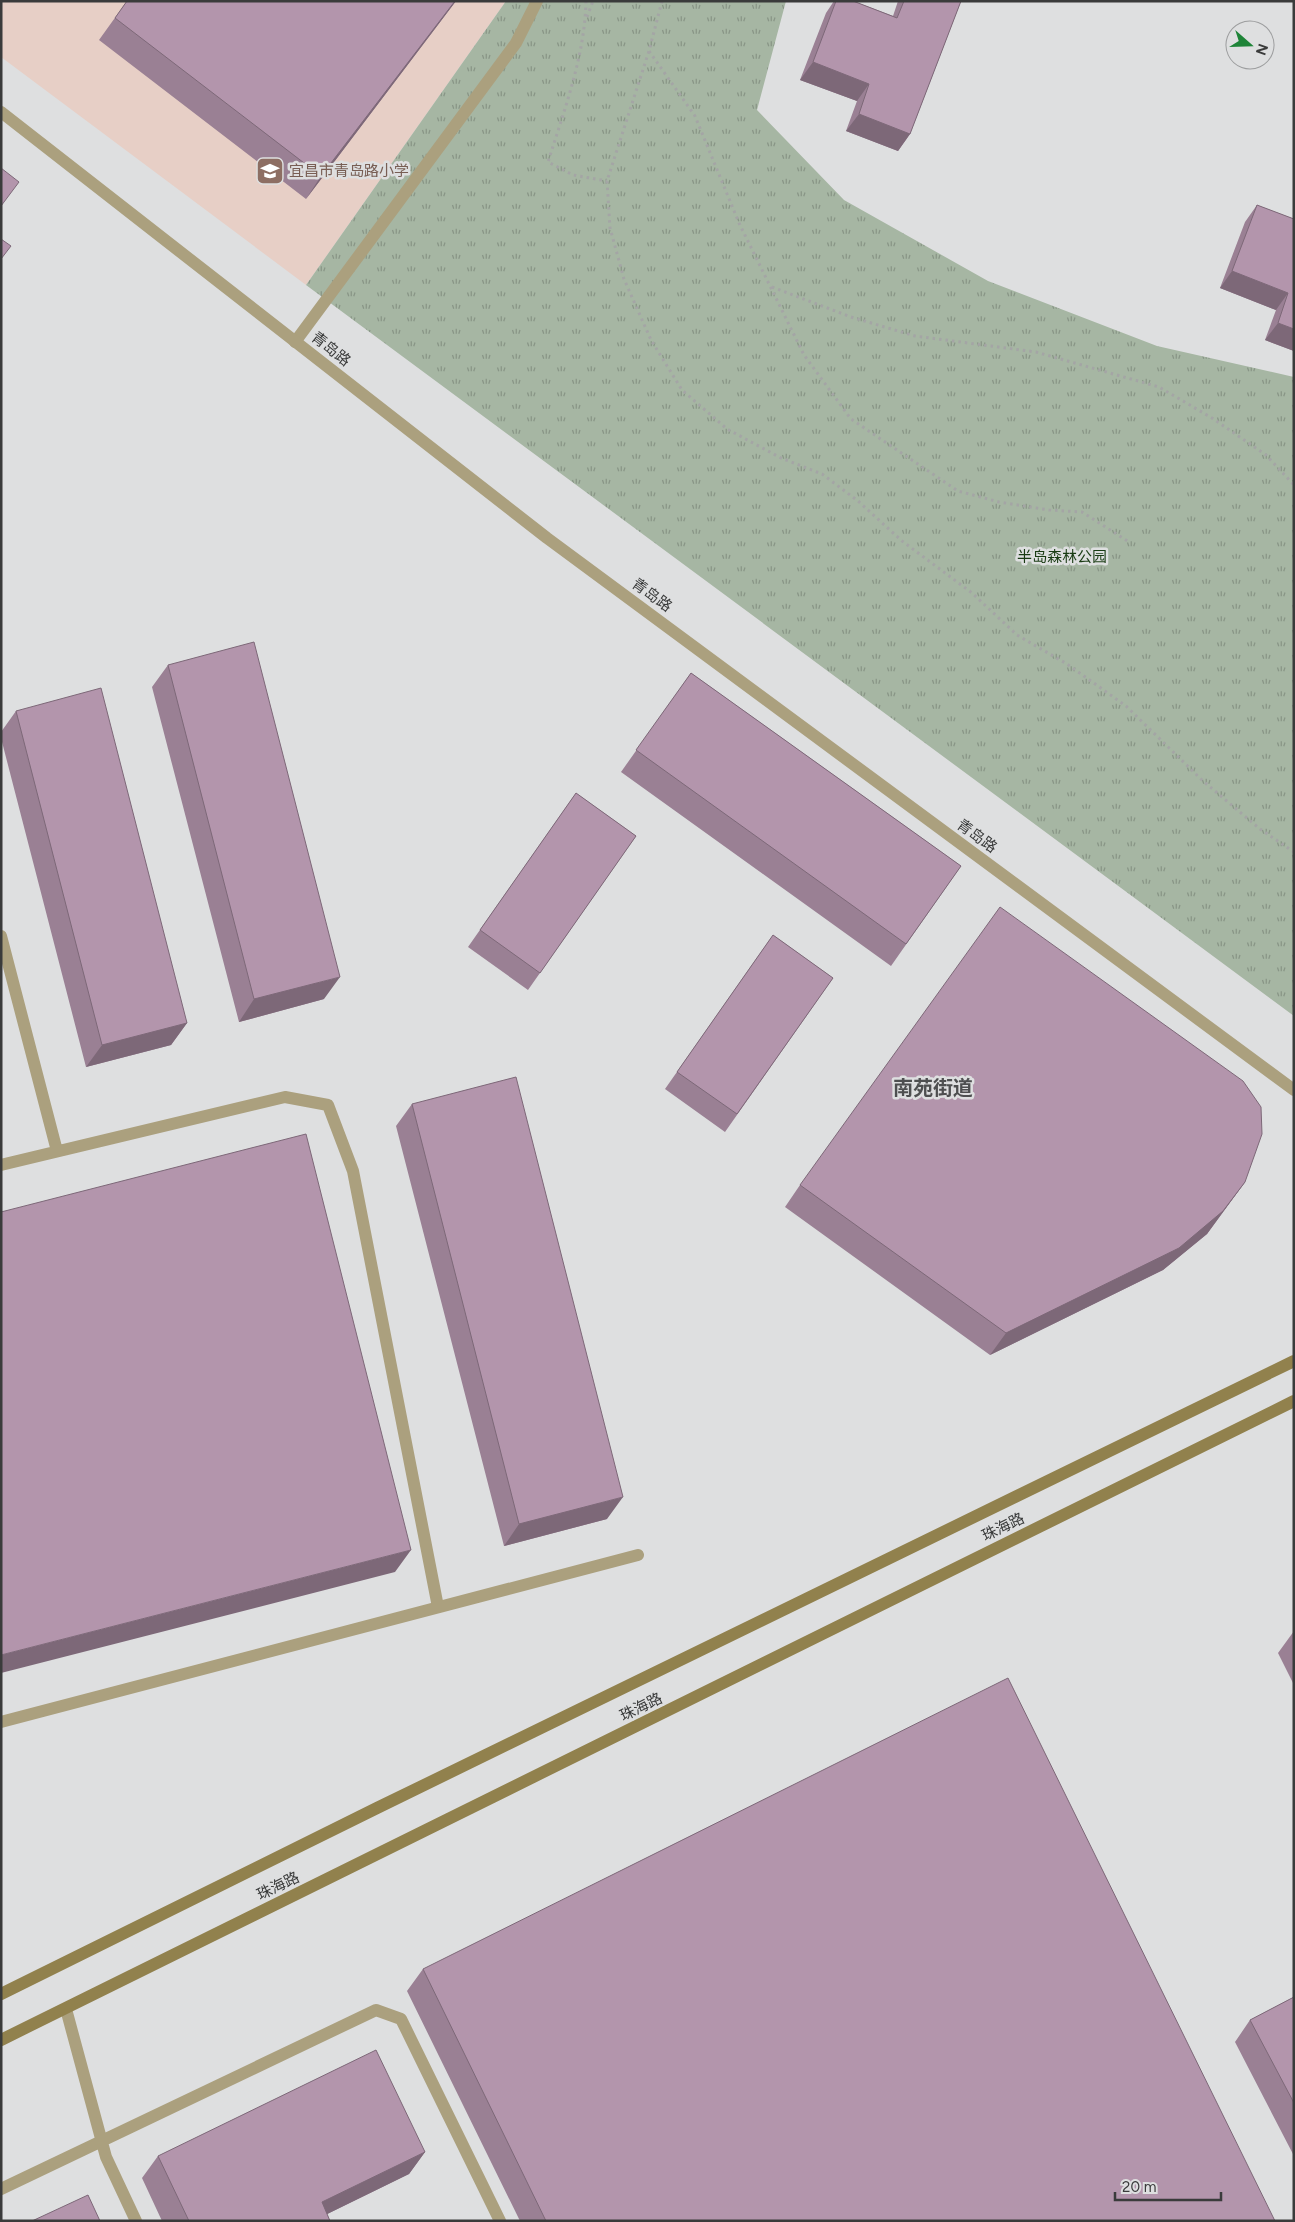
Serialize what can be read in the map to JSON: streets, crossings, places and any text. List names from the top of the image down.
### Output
{
  "streets": {
    "main road": ["珠海路"],
    "street": ["青岛路"]
  },
  "districts": ["南苑街道"],
  "parks": ["半岛森林公园"],
  "places": {
    "school or university": ["宜昌市青岛路小学"]
  },
  "scale_bar": "20 m",
  "north": "right"
}
